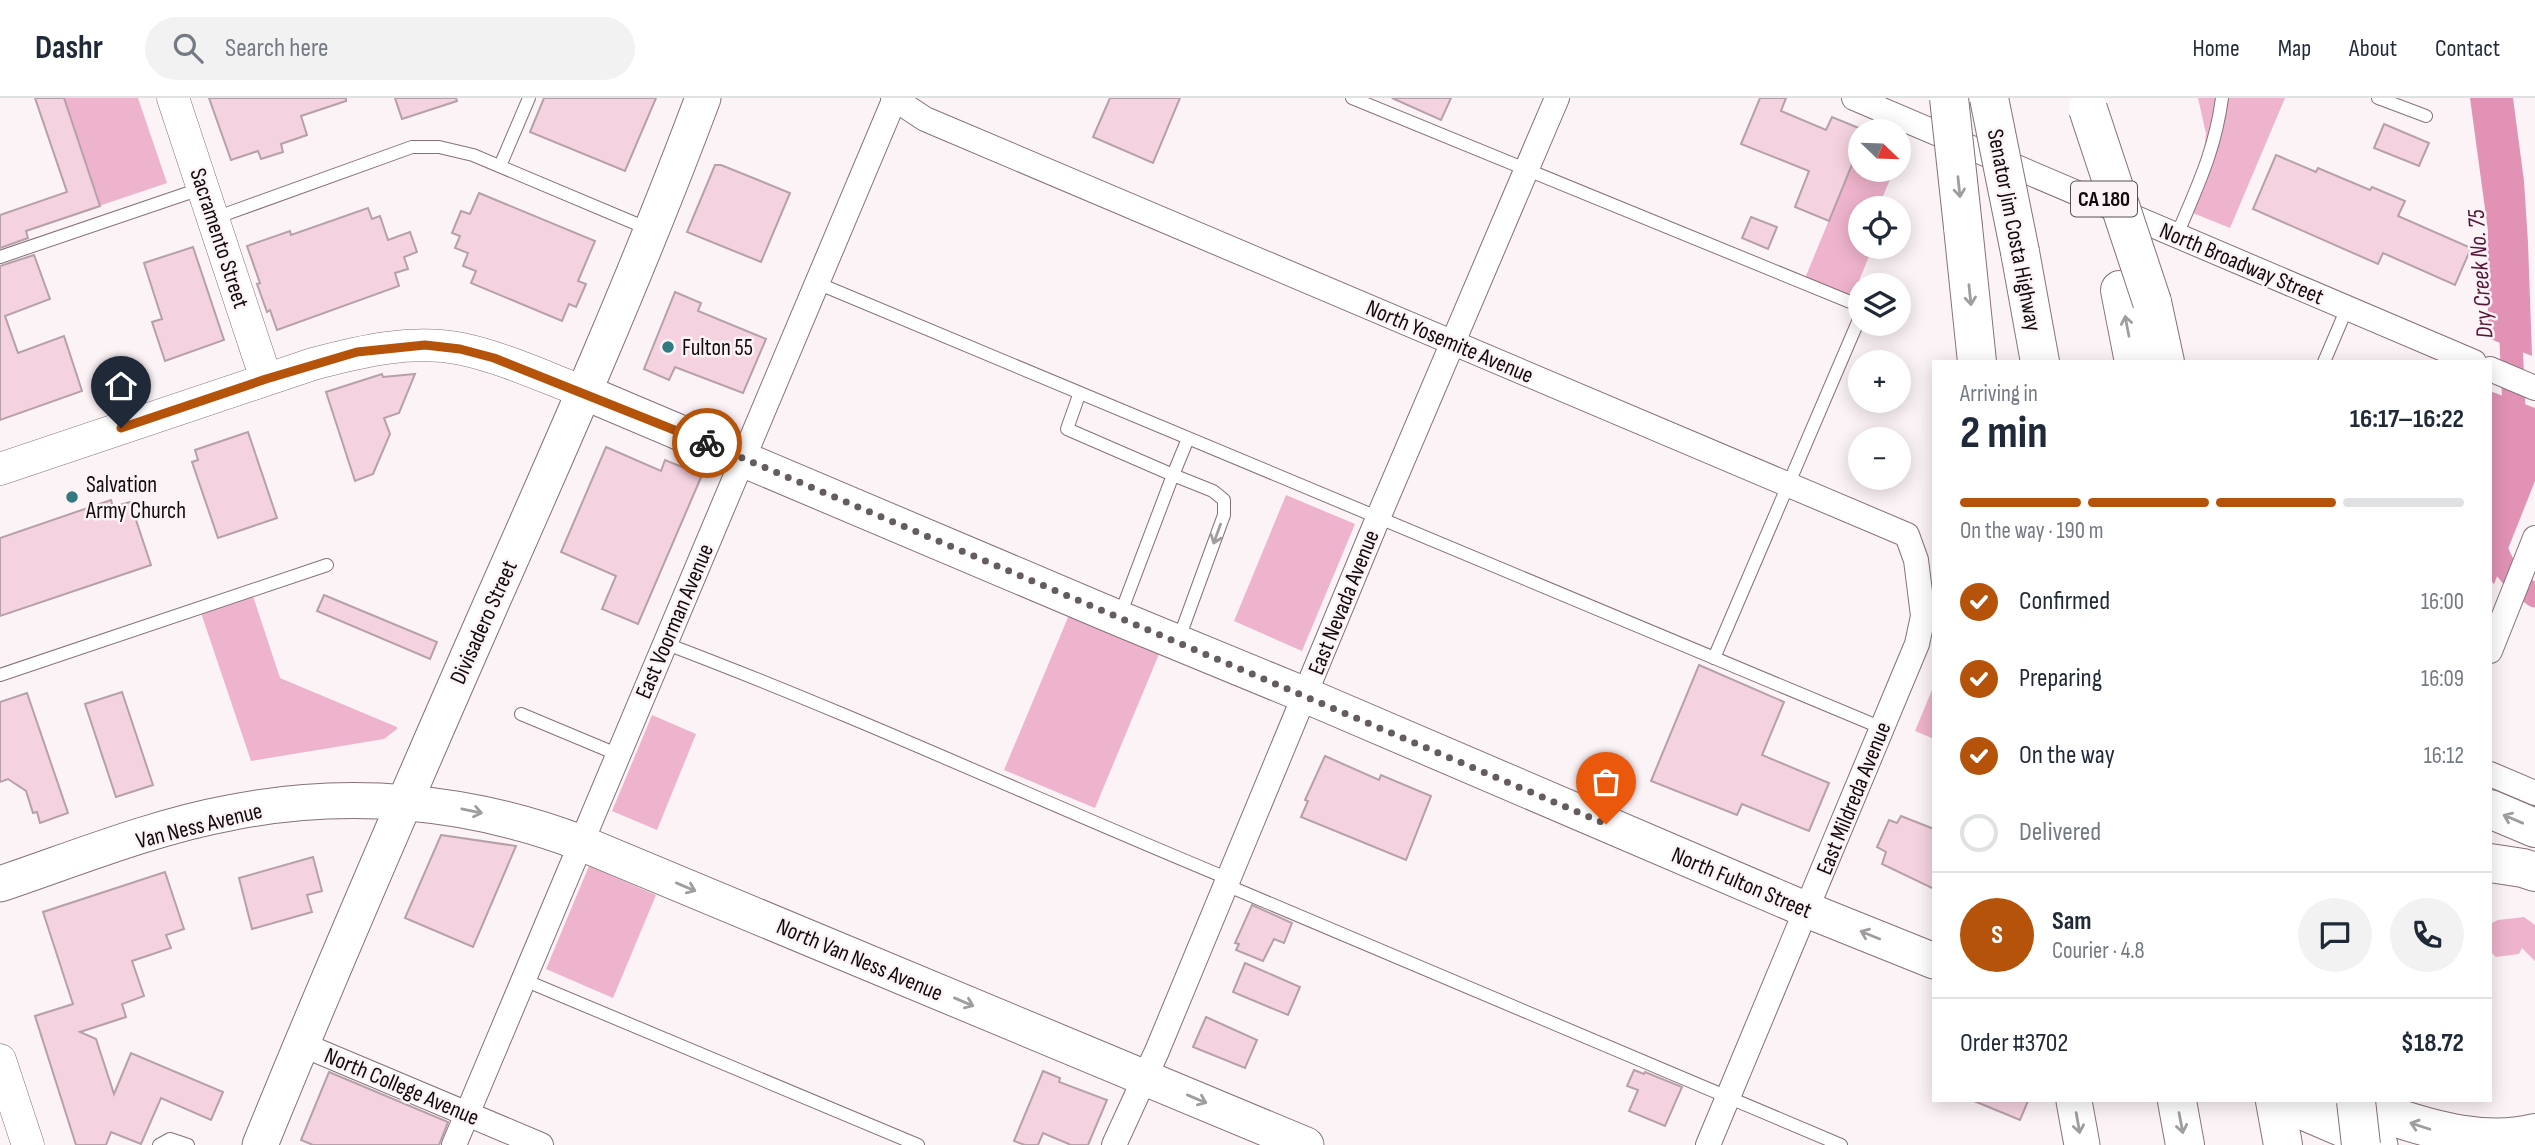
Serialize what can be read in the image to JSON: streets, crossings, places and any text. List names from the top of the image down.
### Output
{
  "streets": {
    "highway": ["CA 180", "Senator Jim Costa Highway"],
    "main road": [
      "Divisadero Street",
      "Van Ness Avenue",
      "North Fulton Street",
      "North Van Ness Avenue"
    ],
    "street": [
      "Sacramento Street",
      "North Broadway Street",
      "North Yosemite Avenue",
      "East Nevada Avenue",
      "East Voorman Avenue",
      "East Mildreda Avenue",
      "North College Avenue"
    ]
  },
  "crossings": [
    ["North Yosemite Avenue", "East Nevada Avenue"],
    ["North Yosemite Avenue", "East Voorman Avenue"],
    ["North Yosemite Avenue", "East Mildreda Avenue"],
    ["East Nevada Avenue", "North Fulton Street"],
    ["East Nevada Avenue", "North Van Ness Avenue"],
    ["East Voorman Avenue", "North Fulton Street"],
    ["East Voorman Avenue", "North Van Ness Avenue"],
    ["East Voorman Avenue", "North College Avenue"],
    ["Divisadero Street", "Van Ness Avenue"],
    ["Divisadero Street", "North Fulton Street"],
    ["Divisadero Street", "North Van Ness Avenue"],
    ["Divisadero Street", "North College Avenue"],
    ["East Mildreda Avenue", "North Fulton Street"],
    ["Van Ness Avenue", "North Van Ness Avenue"]
  ],
  "one_way": ["North Van Ness Avenue"],
  "water": ["Dry Creek No. 75"],
  "places": ["Fulton 55", "Salvation Army Church"],
  "north": "bottom right",
  "page": {
    "header": "Dashr",
    "search": "Search here",
    "nav": [
      "Home",
      "Map",
      "About",
      "Contact"
    ],
    "map_buttons": ["+", "−"],
    "heading": ["2 min", "Arriving in", "16:17–16:22"],
    "panel": [
      "Sam",
      "Courier · 4.8",
      "Order #3702",
      "$18.72"
    ],
    "bar": "On the way · 190 m",
    "list": [
      ["Confirmed", "16:00"],
      ["Preparing", "16:09"],
      ["On the way", "16:12"],
      "Delivered"
    ],
    "round": "S"
  }
}
